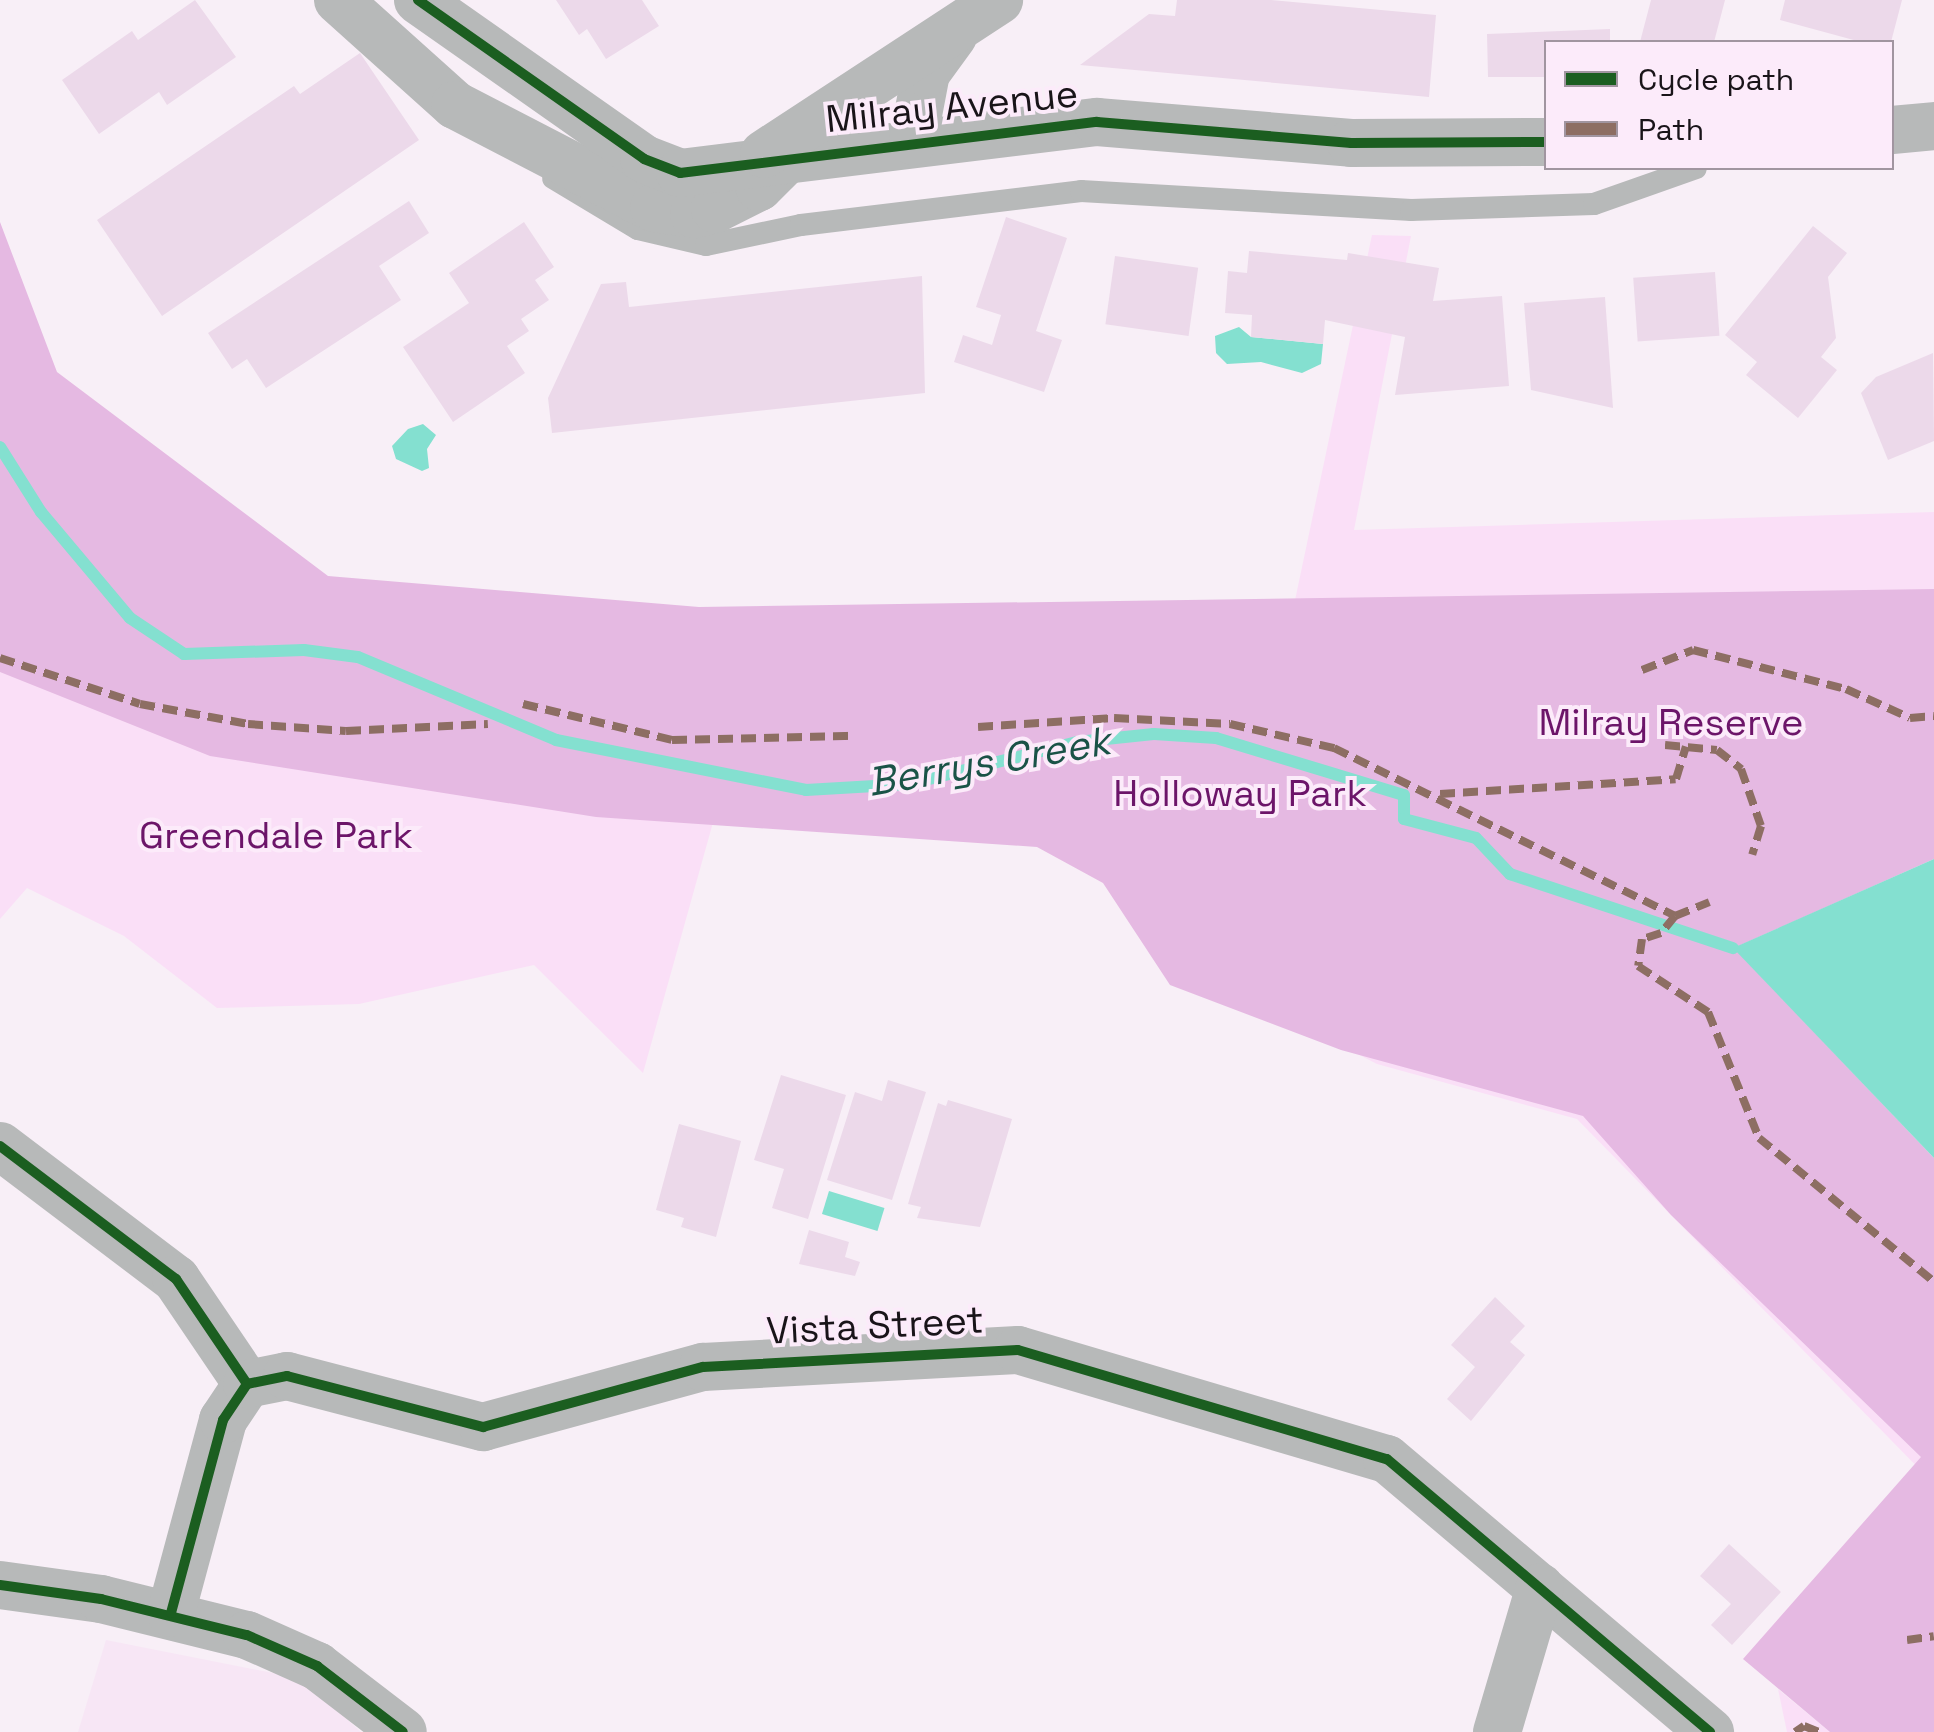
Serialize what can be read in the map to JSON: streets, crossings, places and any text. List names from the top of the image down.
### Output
{
  "streets": {
    "street": ["Milray Avenue", "Vista Street"]
  },
  "water": ["Berrys Creek"],
  "parks": ["Milray Reserve", "Holloway Park", "Greendale Park"],
  "legend": ["Cycle path", "Path"]
}
